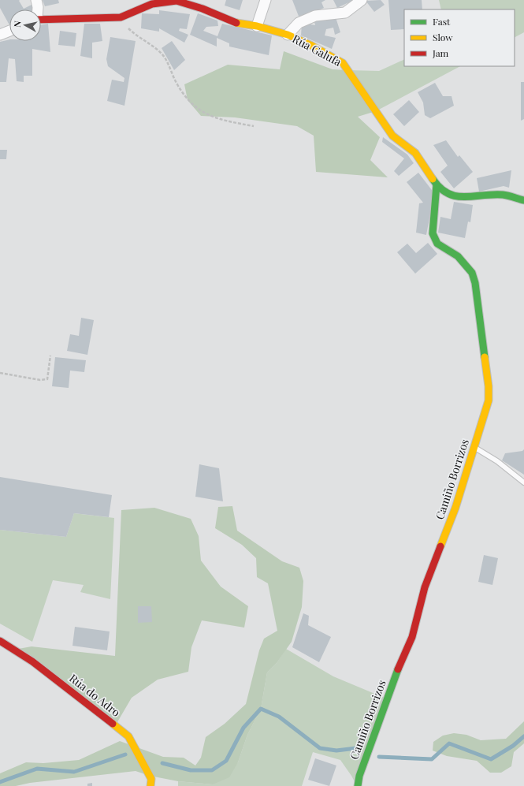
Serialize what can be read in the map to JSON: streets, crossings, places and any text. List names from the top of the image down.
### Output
{
  "streets": {
    "street": ["Rúa Galufa", "Camiño Borrizos", "Rúa do Adro"]
  },
  "crossings": [
    ["Rúa Galufa", "Camiño Borrizos"]
  ],
  "legend": ["Fast", "Slow", "Jam"],
  "north": "left"
}
